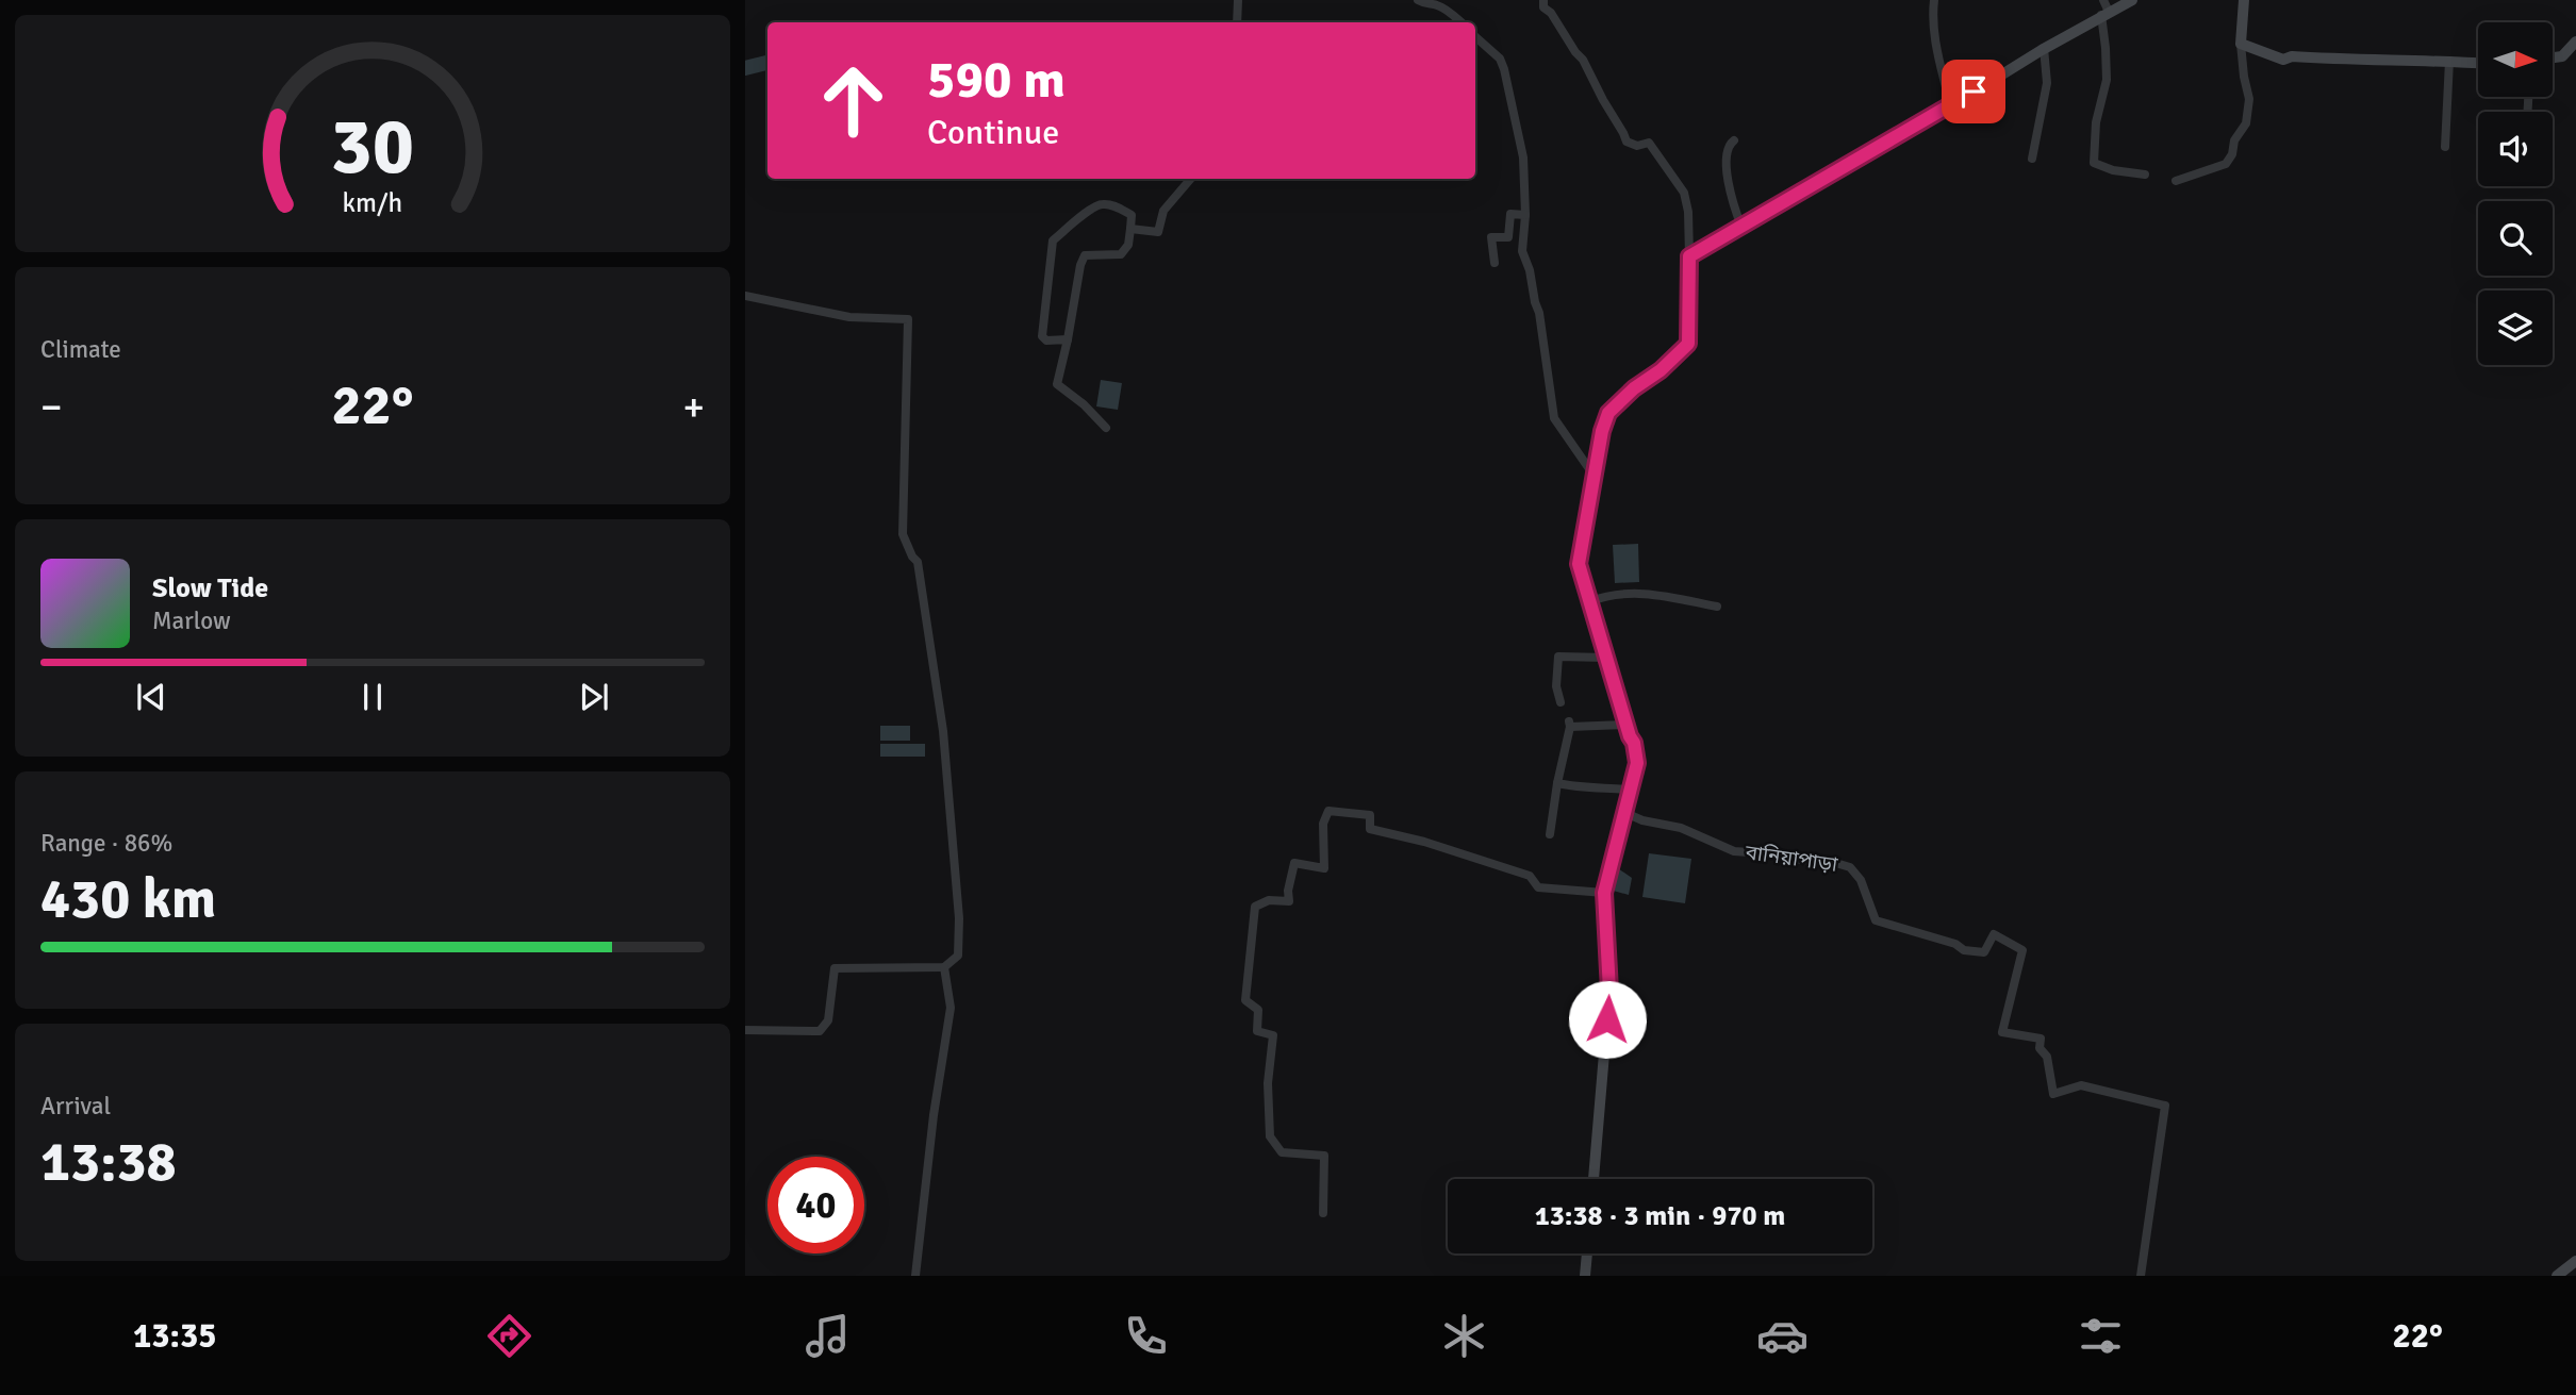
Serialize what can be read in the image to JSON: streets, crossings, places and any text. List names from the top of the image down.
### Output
{
  "streets": {
    "street": ["বানিয়াপাড়া"]
  },
  "north": "right",
  "page": {
    "turn": ["590 m", "Continue"],
    "tile": [
      "Climate",
      ["Range · 86%", "430 km"],
      ["Arrival", "13:38"]
    ],
    "heat": ["−", "22°", "+"],
    "song": ["Slow Tide", "Marlow"],
    "limit": "40",
    "trip": "13:38 · 3 min · 970 m",
    "tabs": ["13:35", "22°"],
    "gauge": ["30", "km/h"]
  }
}
